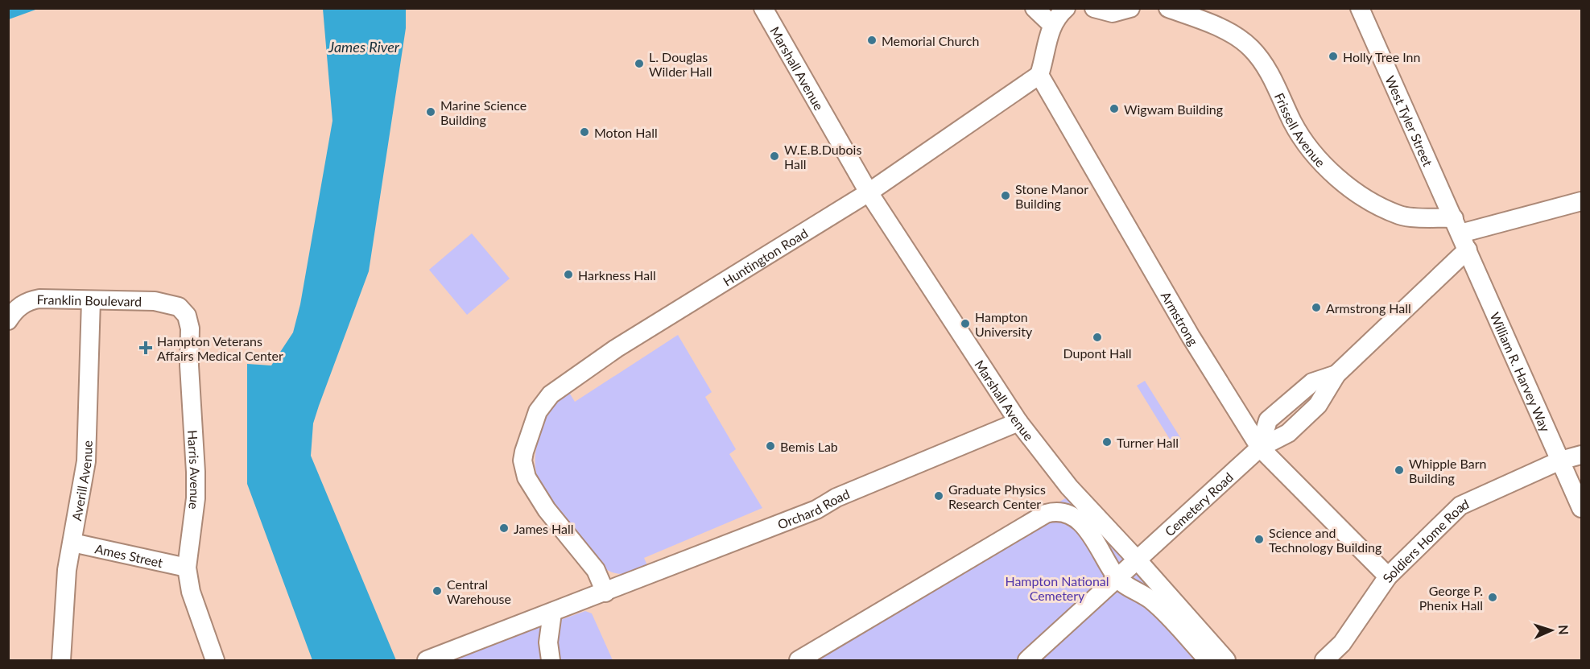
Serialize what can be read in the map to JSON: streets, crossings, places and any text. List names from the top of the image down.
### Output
{
  "streets": {
    "street": [
      "Marshall Avenue",
      "West Tyler Street",
      "Frissell Avenue",
      "Huntington Road",
      "Franklin Boulevard",
      "Armstrong",
      "William R. Harvey Way",
      "Harris Avenue",
      "Averill Avenue",
      "Cemetery Road",
      "Orchard Road",
      "Soldiers Home Road",
      "Ames Street"
    ]
  },
  "crossings": [
    ["Marshall Avenue", "Huntington Road"],
    ["Marshall Avenue", "Cemetery Road"],
    ["Marshall Avenue", "Orchard Road"],
    ["West Tyler Street", "Frissell Avenue"],
    ["West Tyler Street", "William R. Harvey Way"],
    ["Frissell Avenue", "William R. Harvey Way"],
    ["Huntington Road", "Armstrong"],
    ["Huntington Road", "Orchard Road"],
    ["Franklin Boulevard", "Harris Avenue"],
    ["Franklin Boulevard", "Averill Avenue"],
    ["Armstrong", "Cemetery Road"],
    ["Armstrong", "Soldiers Home Road"],
    ["William R. Harvey Way", "Soldiers Home Road"],
    ["Harris Avenue", "Ames Street"],
    ["Averill Avenue", "Ames Street"]
  ],
  "water": ["James River"],
  "parks": ["Hampton National Cemetery"],
  "places": {
    "other": [
      "Memorial Church",
      "Holly Tree Inn",
      "L. Douglas Wilder Hall",
      "Wigwam Building",
      "Marine Science Building",
      "Moton Hall",
      "W.E.B.Dubois Hall",
      "Stone Manor Building",
      "Harkness Hall",
      "Armstrong Hall",
      "Hampton University",
      "Dupont Hall",
      "Turner Hall",
      "Bemis Lab",
      "Whipple Barn Building",
      "Graduate Physics Research Center",
      "James Hall",
      "Science and Technology Building",
      "Central Warehouse",
      "George P. Phenix Hall"
    ],
    "health": ["Hampton Veterans Affairs Medical Center"]
  },
  "north": "right"
}
